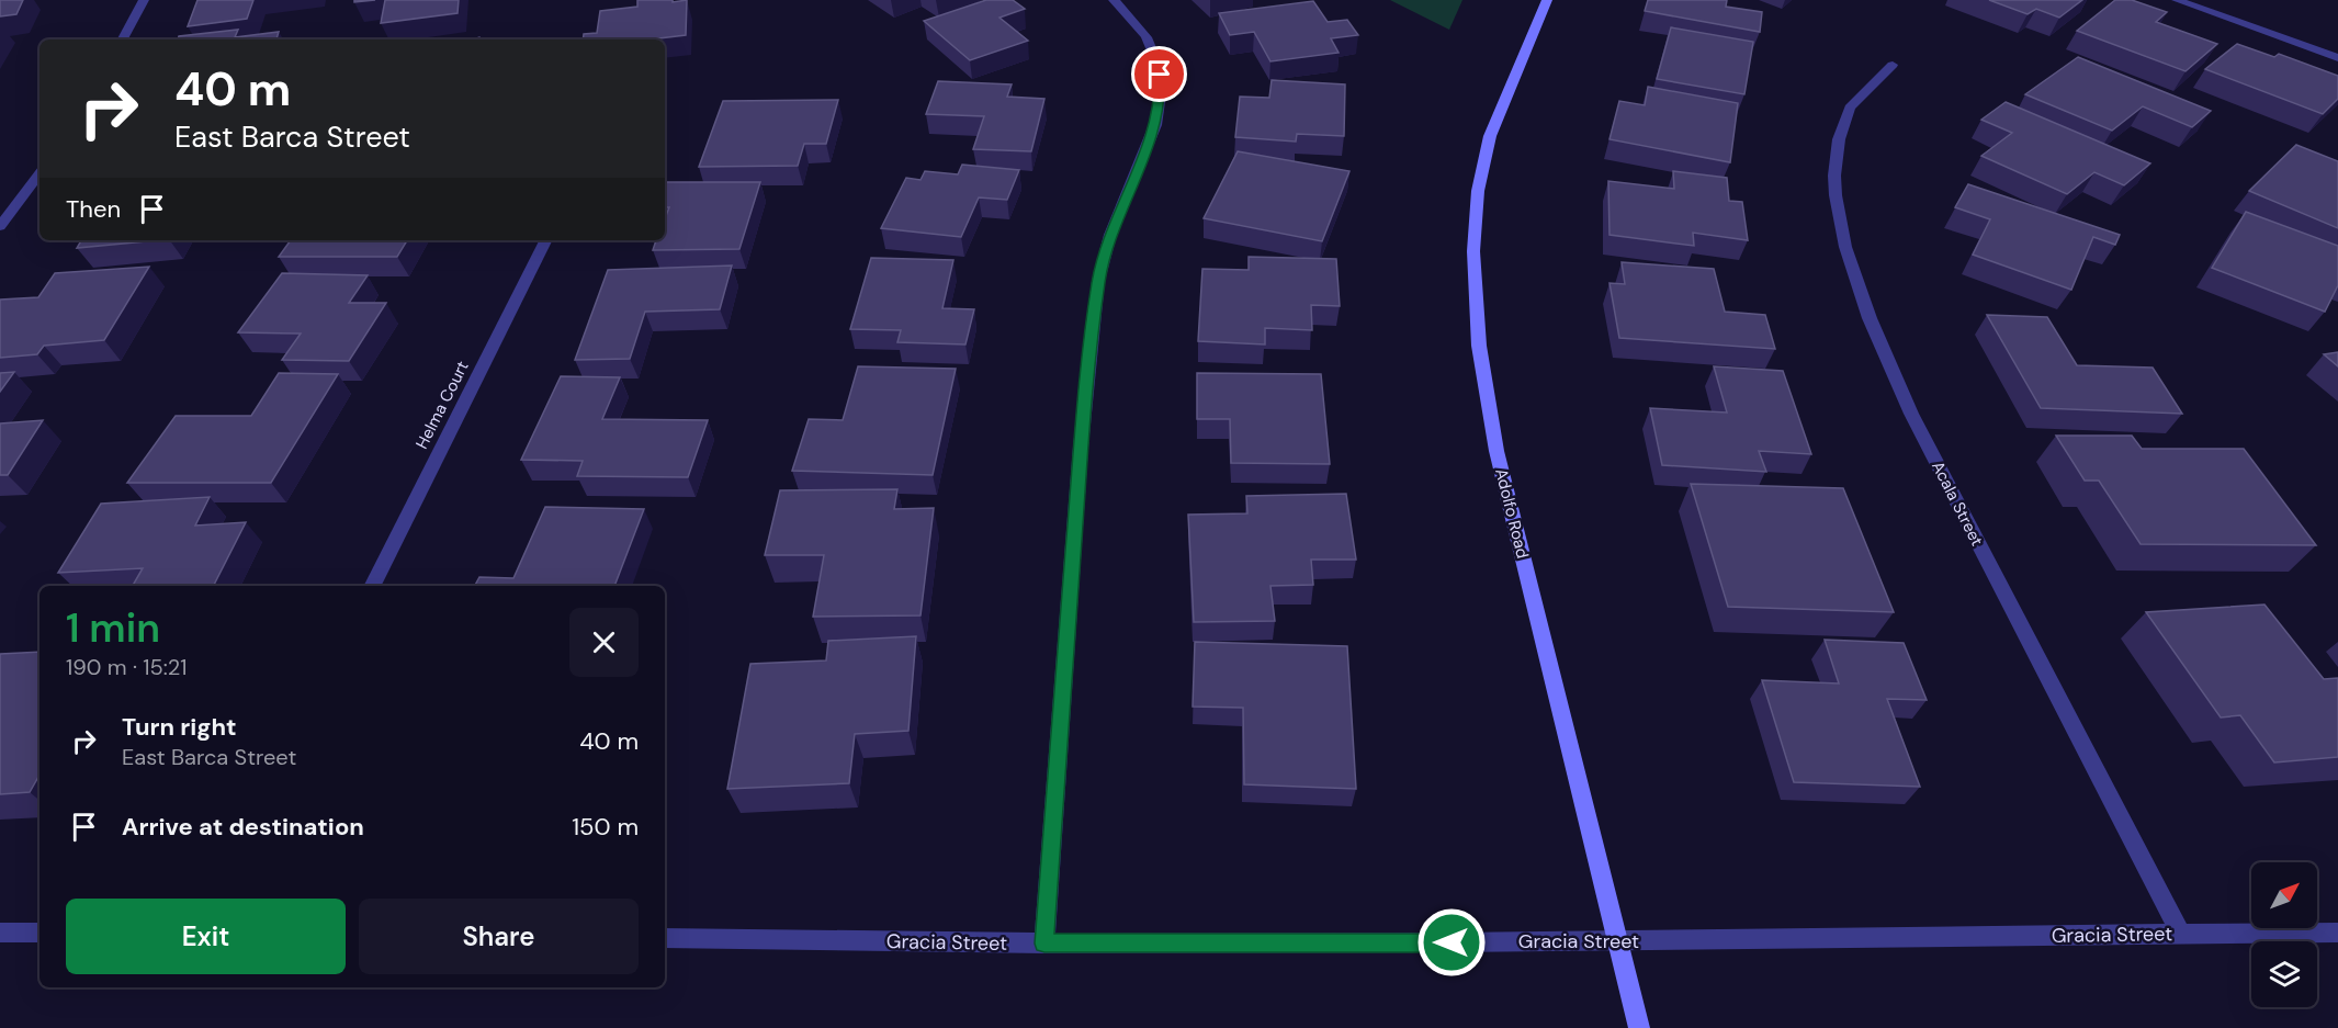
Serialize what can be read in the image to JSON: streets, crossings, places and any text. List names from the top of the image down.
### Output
{
  "streets": {
    "main road": ["Adolfo Road"],
    "street": ["Helma Court", "Acala Street", "Gracia Street"]
  },
  "crossings": [
    ["Acala Street", "Gracia Street"],
    ["Adolfo Road", "Gracia Street"]
  ],
  "north": "top right",
  "page": {
    "turn": ["40 m", "East Barca Street"],
    "then": "Then",
    "heading": ["1 min", "190 m · 15:21"],
    "list": [
      {
        "name": "Turn right",
        "note": "East Barca Street",
        "value": "40 m"
      },
      {
        "name": "Arrive at destination",
        "value": "150 m"
      }
    ],
    "buttons": ["Exit", "Share"]
  }
}
